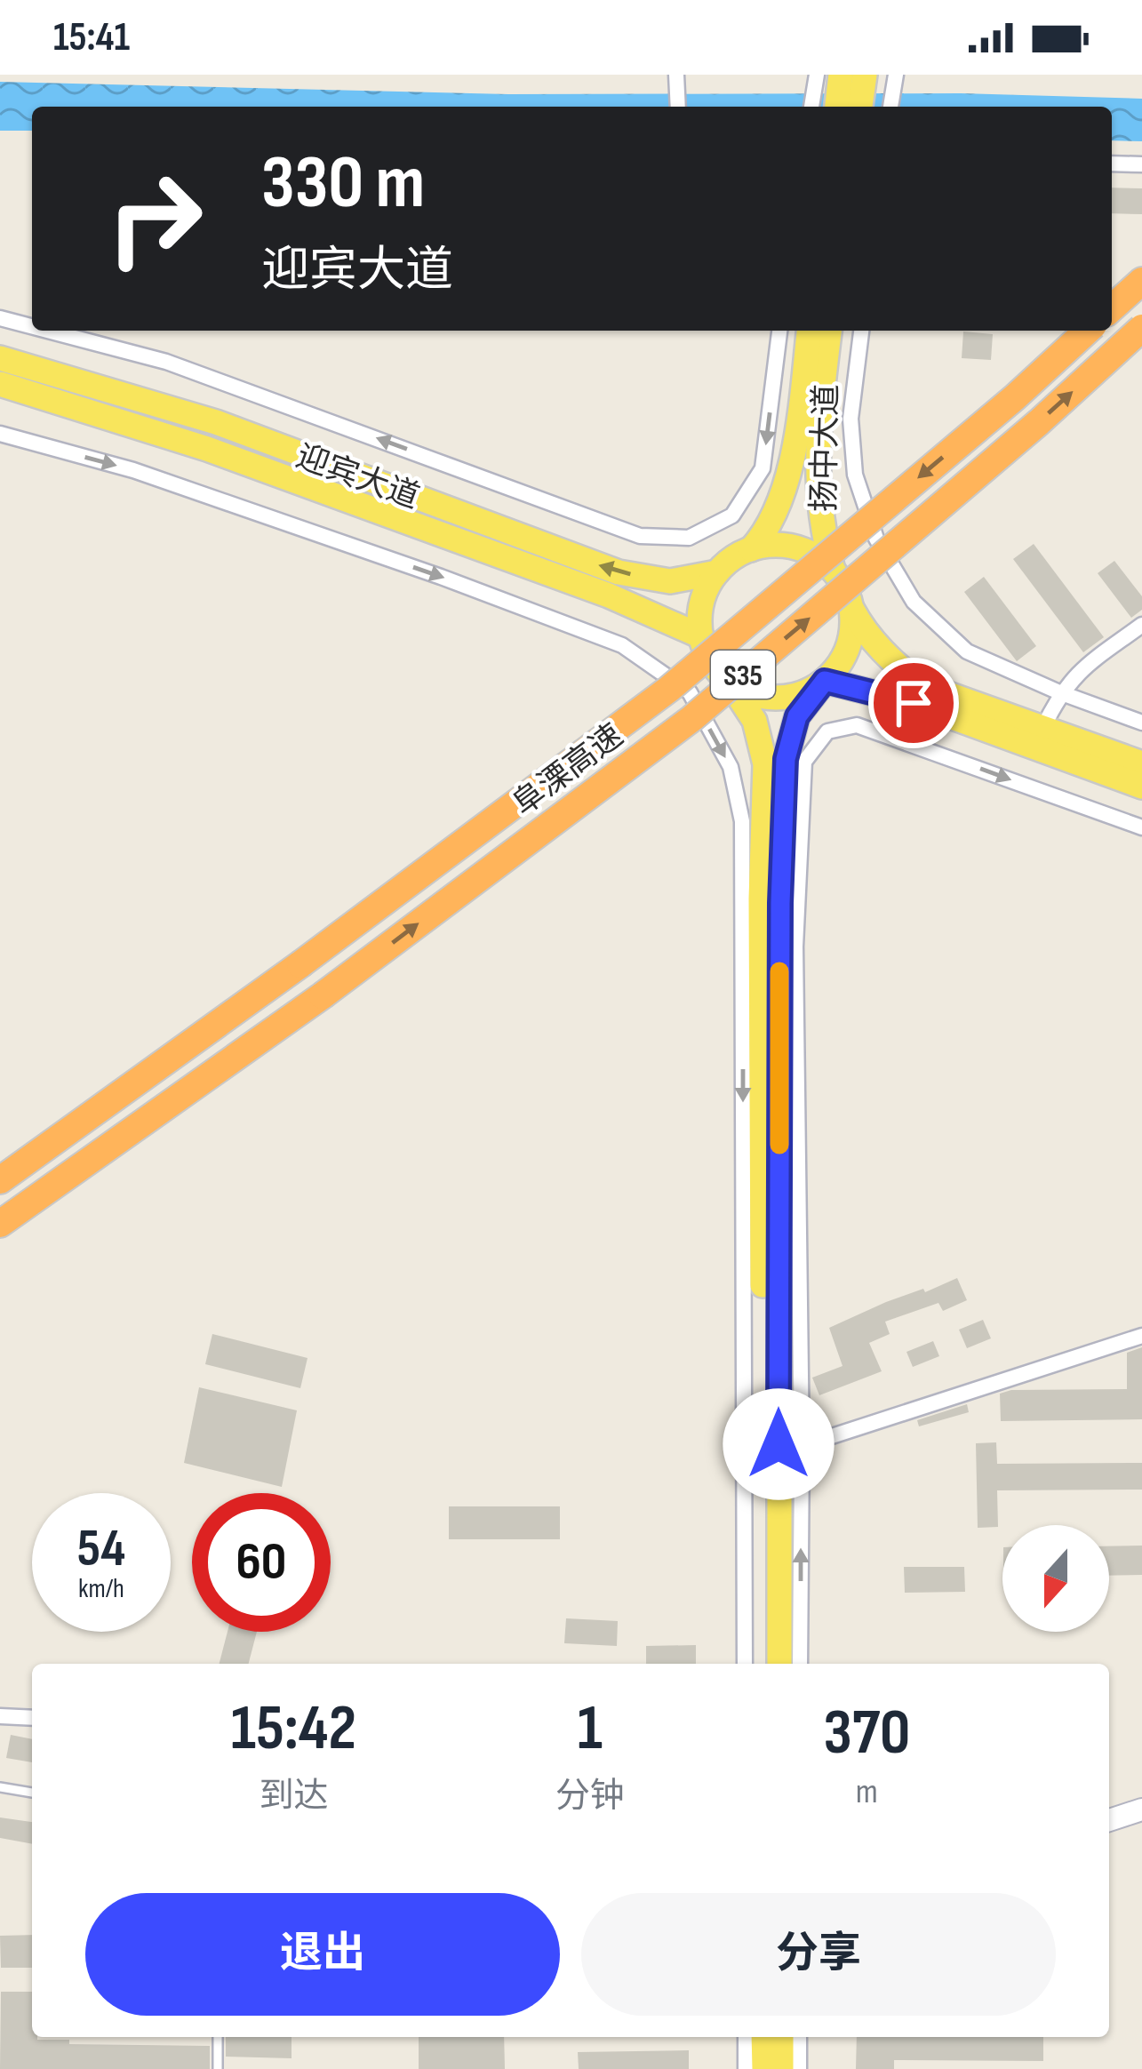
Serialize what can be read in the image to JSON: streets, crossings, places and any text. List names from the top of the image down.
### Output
{
  "streets": {
    "highway": ["S35", "阜溧高速"],
    "main road": ["扬中大道", "迎宾大道"]
  },
  "crossings": [
    ["扬中大道", "迎宾大道"]
  ],
  "north": "bottom",
  "page": {
    "status": "15:41",
    "turn": ["330 m", "迎宾大道"],
    "speed": "54 km/h",
    "limit": "60",
    "eta": [
      "15:42",
      "到达",
      "1",
      "分钟",
      "370",
      "m"
    ],
    "buttons": ["退出", "分享"]
  }
}
